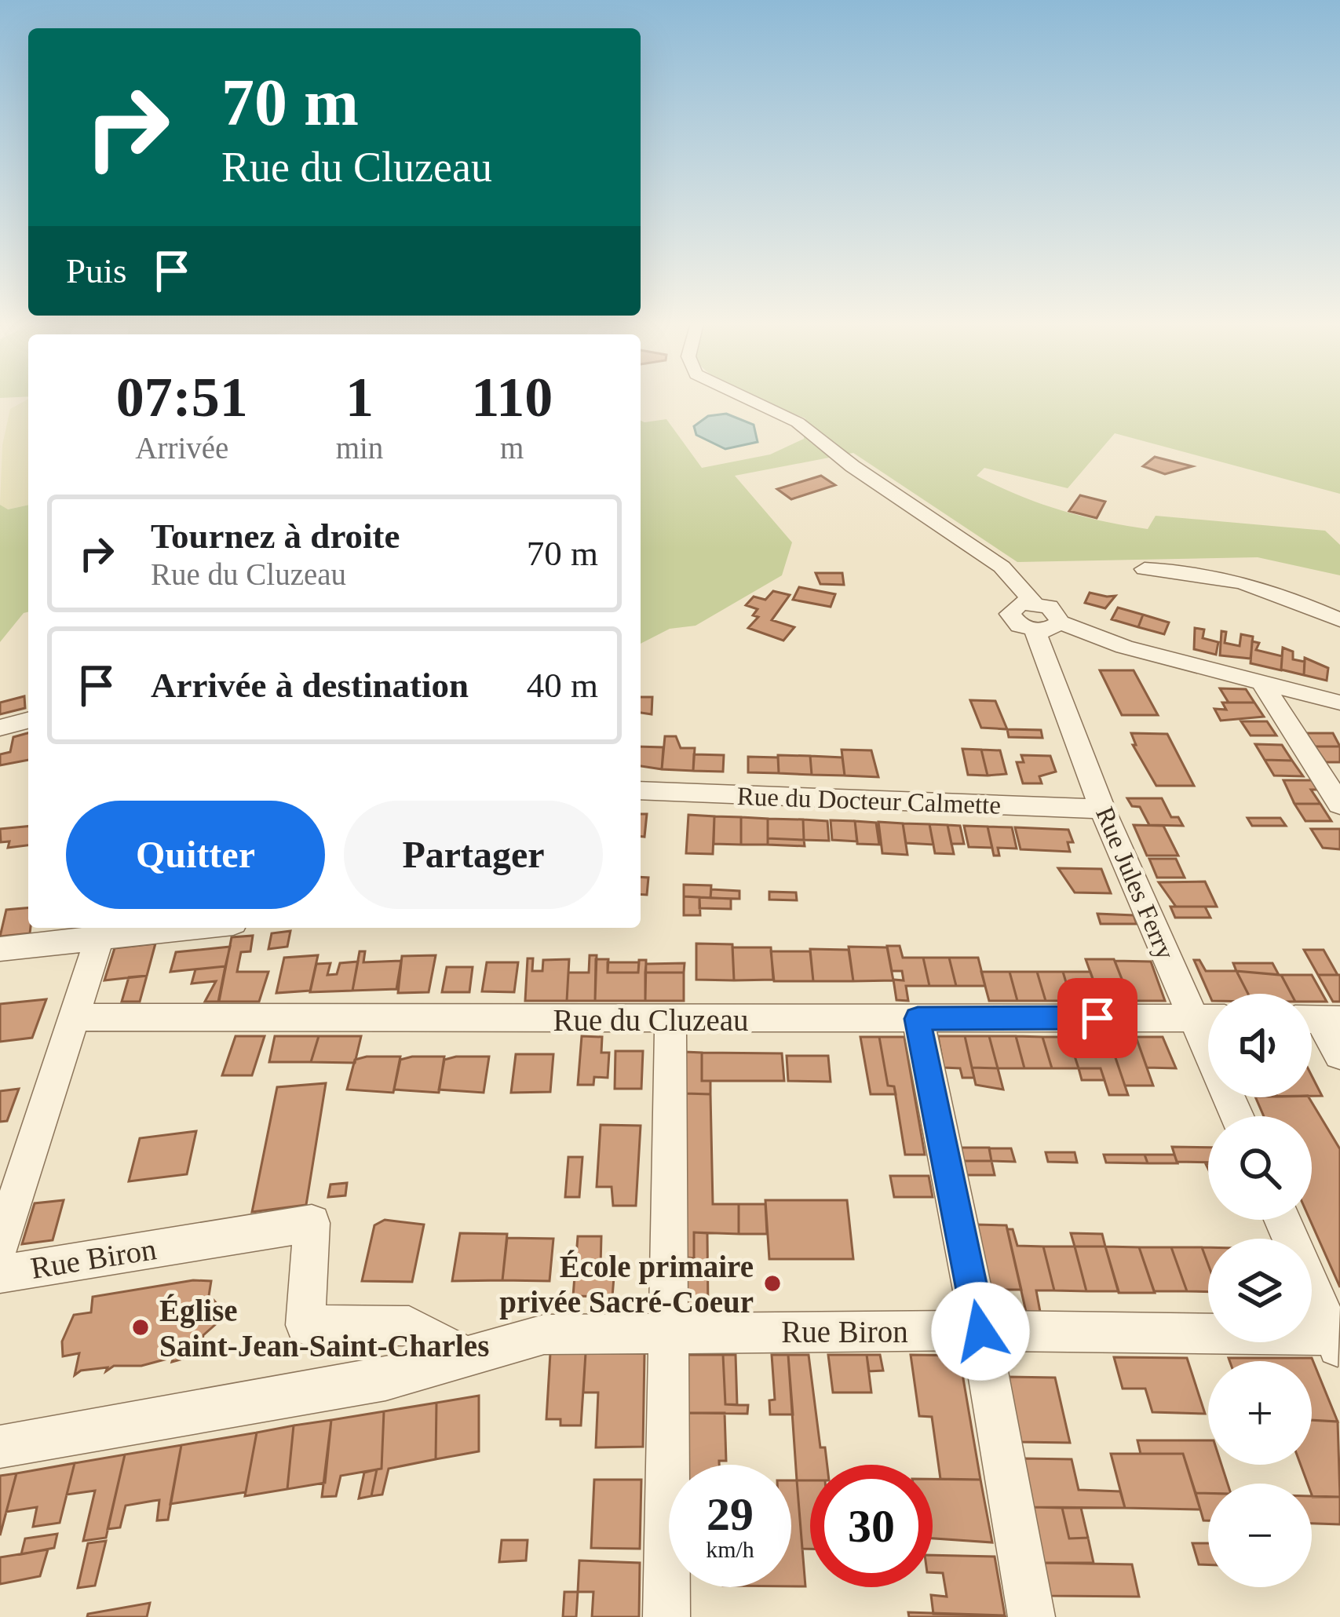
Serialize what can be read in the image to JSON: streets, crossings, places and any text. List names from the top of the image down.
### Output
{
  "streets": {
    "street": [
      "Rue du Docteur Calmette",
      "Rue Jules Ferry",
      "Rue du Cluzeau",
      "Rue Biron"
    ]
  },
  "crossings": [
    ["Rue du Docteur Calmette", "Rue Jules Ferry"]
  ],
  "places": ["École primaire privée Sacré-Coeur", "Église Saint-Jean-Saint-Charles"],
  "page": {
    "turn": ["70 m", "Rue du Cluzeau"],
    "then": "Puis",
    "eta": [
      "07:51",
      "Arrivée",
      "1",
      "min",
      "110",
      "m"
    ],
    "list": [
      {
        "name": "Tournez à droite",
        "note": "Rue du Cluzeau",
        "value": "70 m"
      },
      {
        "name": "Arrivée à destination",
        "value": "40 m"
      }
    ],
    "buttons": ["Quitter", "Partager"],
    "map_buttons": ["+", "−"],
    "speed": "29 km/h",
    "limit": "30"
  }
}
